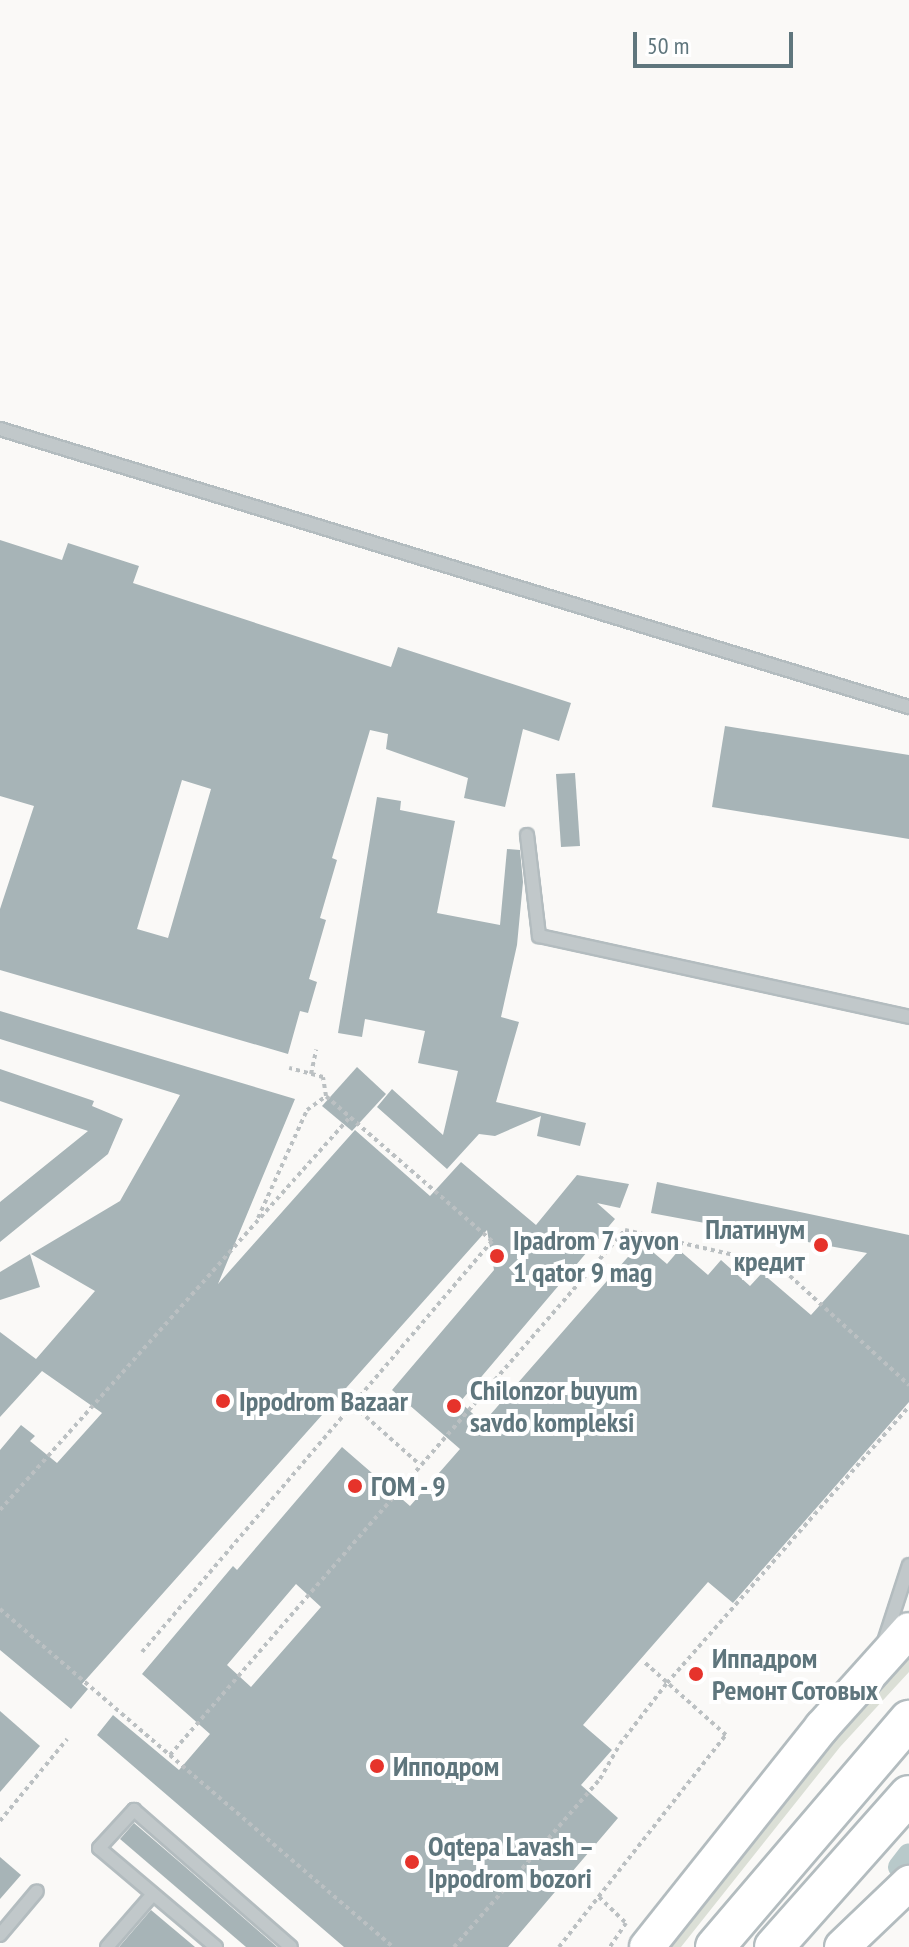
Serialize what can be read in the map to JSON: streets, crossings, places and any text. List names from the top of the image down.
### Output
{
  "places": [
    "Платинум кредит",
    "Ipadrom 7 ayvon 1 qator 9 mag",
    "Ippodrom Bazaar",
    "Chilonzor buyum savdo kompleksi",
    "ГОМ - 9",
    "Иппадром Ремонт Сотовых",
    "Ипподром",
    "Oqtepa Lavash – Ippodrom bozori"
  ],
  "scale_bar": "50 m"
}
